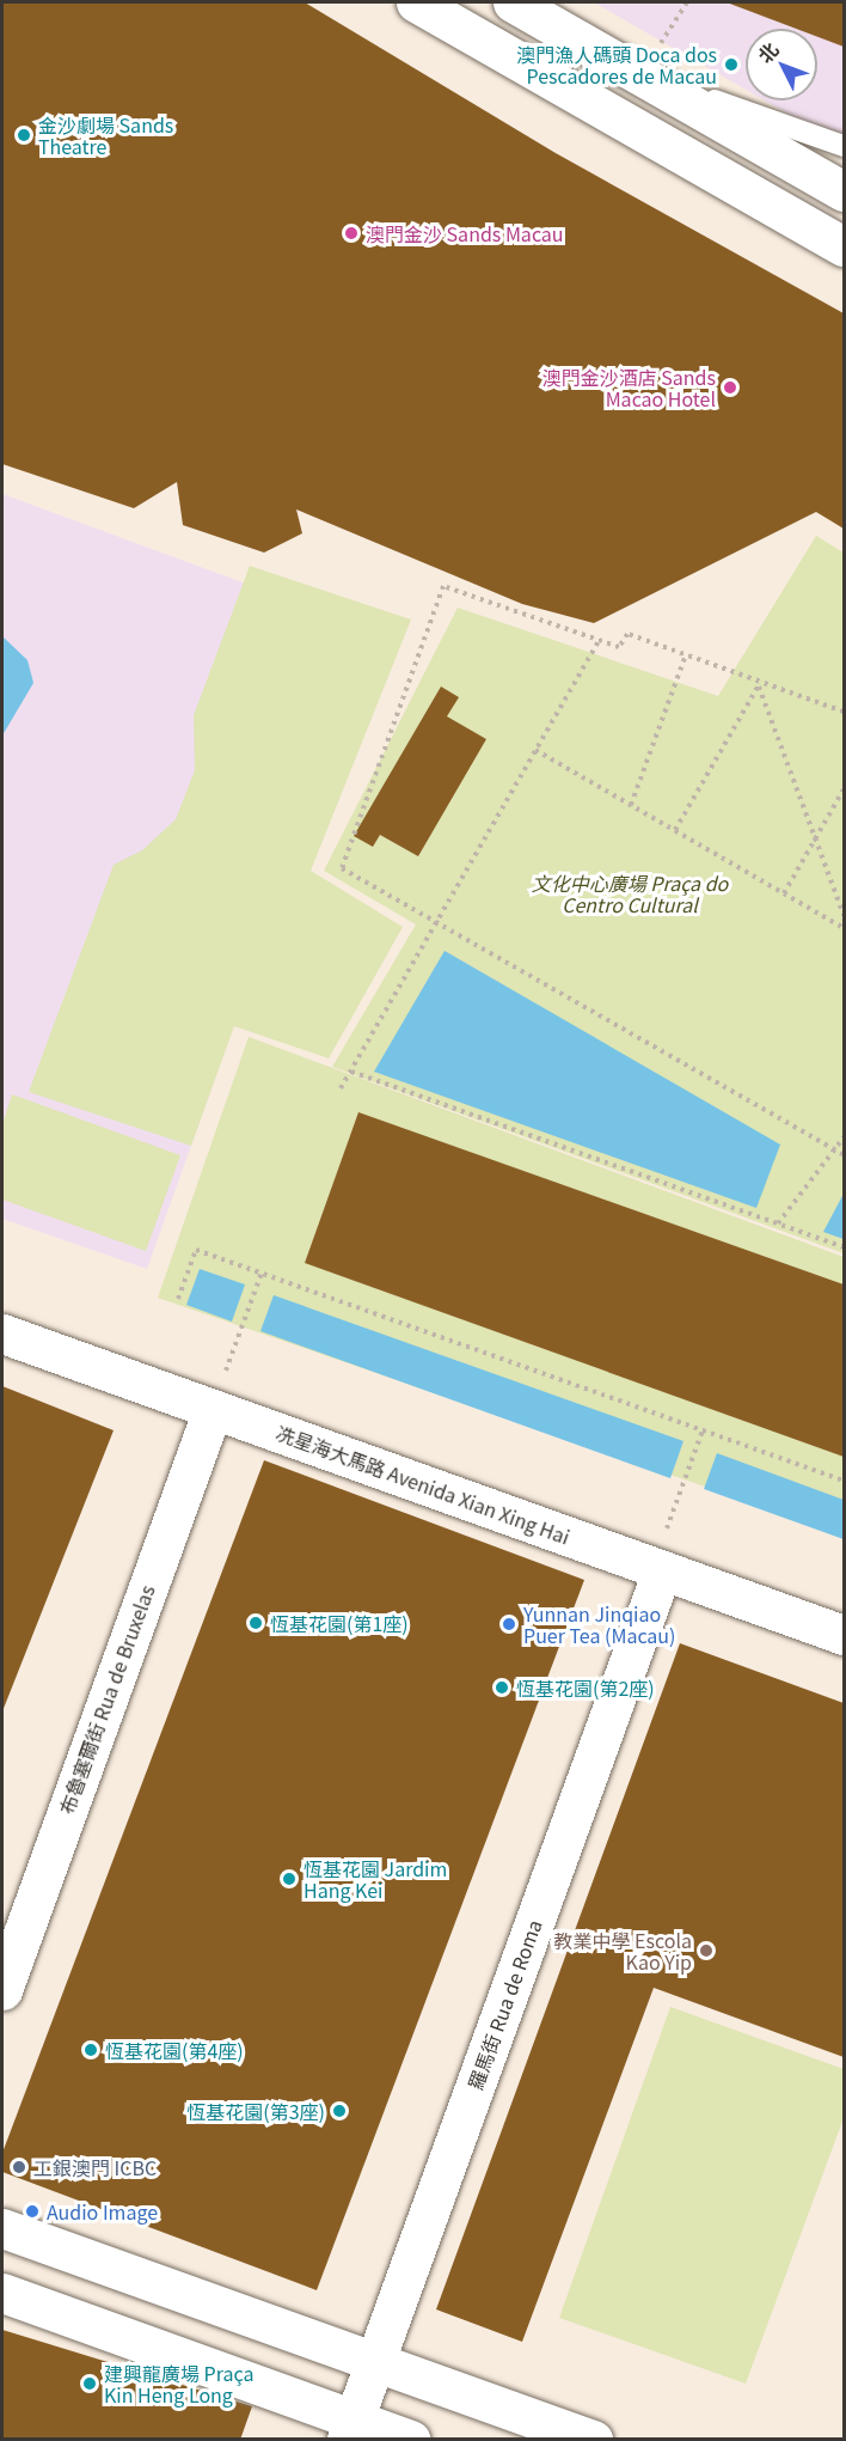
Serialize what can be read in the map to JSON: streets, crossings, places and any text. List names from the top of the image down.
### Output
{
  "streets": {
    "street": ["冼星海大馬路 Avenida Xian Xing Hai", "布魯塞爾街 Rua de Bruxelas", "羅馬街 Rua de Roma"]
  },
  "crossings": [
    ["冼星海大馬路 Avenida Xian Xing Hai", "布魯塞爾街 Rua de Bruxelas"],
    ["冼星海大馬路 Avenida Xian Xing Hai", "羅馬街 Rua de Roma"]
  ],
  "parks": ["文化中心廣場 Praça do Centro Cultural"],
  "places": [
    "澳門漁人碼頭 Doca dos Pescadores de Macau",
    "金沙劇場 Sands Theatre",
    "澳門金沙 Sands Macau",
    "澳門金沙酒店 Sands Macao Hotel",
    "恆基花園(第1座)",
    "Yunnan Jinqiao Puer Tea (Macau)",
    "恆基花園(第2座)",
    "恆基花園 Jardim Hang Kei",
    "教業中學 Escola Kao Yip",
    "恆基花園(第4座)",
    "恆基花園(第3座)",
    "工銀澳門 ICBC",
    "Audio Image",
    "建興龍廣場 Praça Kin Heng Long"
  ],
  "north": "top left"
}
